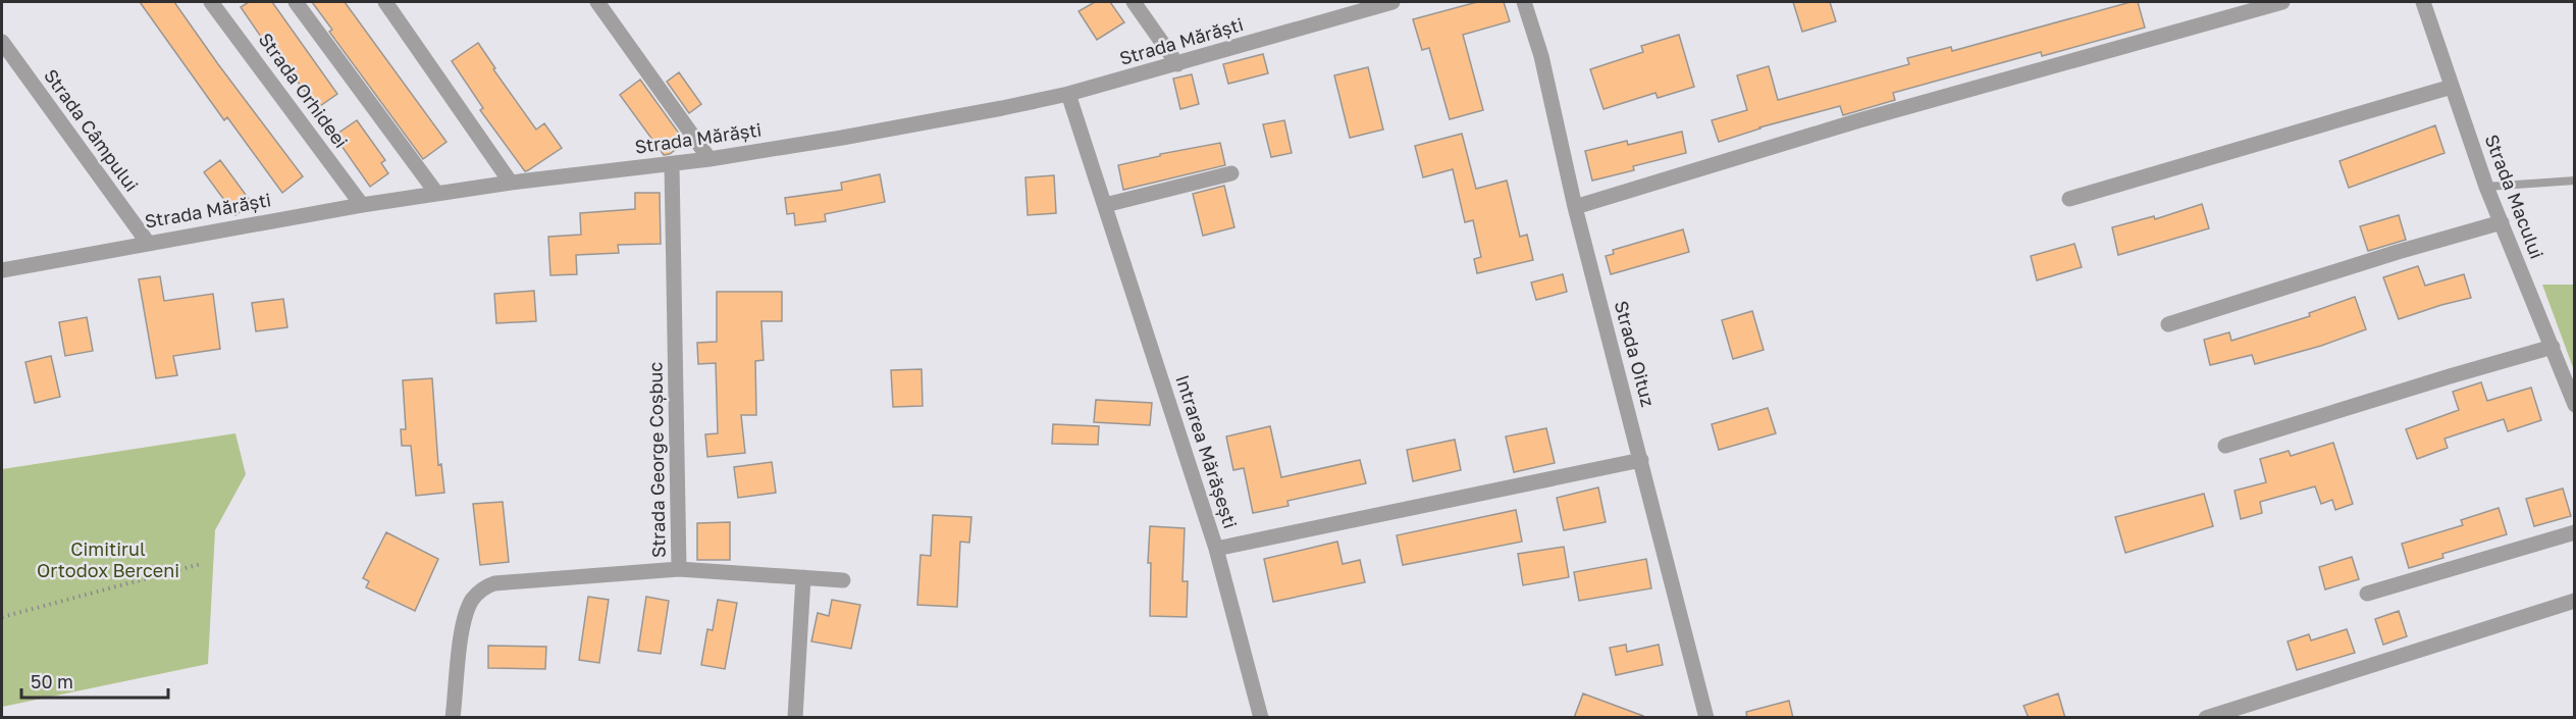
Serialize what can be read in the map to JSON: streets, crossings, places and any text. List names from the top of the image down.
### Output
{
  "streets": {
    "street": [
      "Strada Mărăști",
      "Strada Orhideei",
      "Strada Câmpului",
      "Strada Macului",
      "Strada Oituz",
      "Intrarea Mărășești",
      "Strada George Coșbuc"
    ]
  },
  "crossings": [
    ["Strada Mărăști", "Strada Orhideei"],
    ["Strada Mărăști", "Strada Câmpului"],
    ["Strada Mărăști", "Intrarea Mărășești"],
    ["Strada Mărăști", "Strada George Coșbuc"],
    ["Strada Oituz", "Intrarea Mărășești"]
  ],
  "parks": ["Cimitirul Ortodox Berceni"],
  "scale_bar": "50 m"
}
